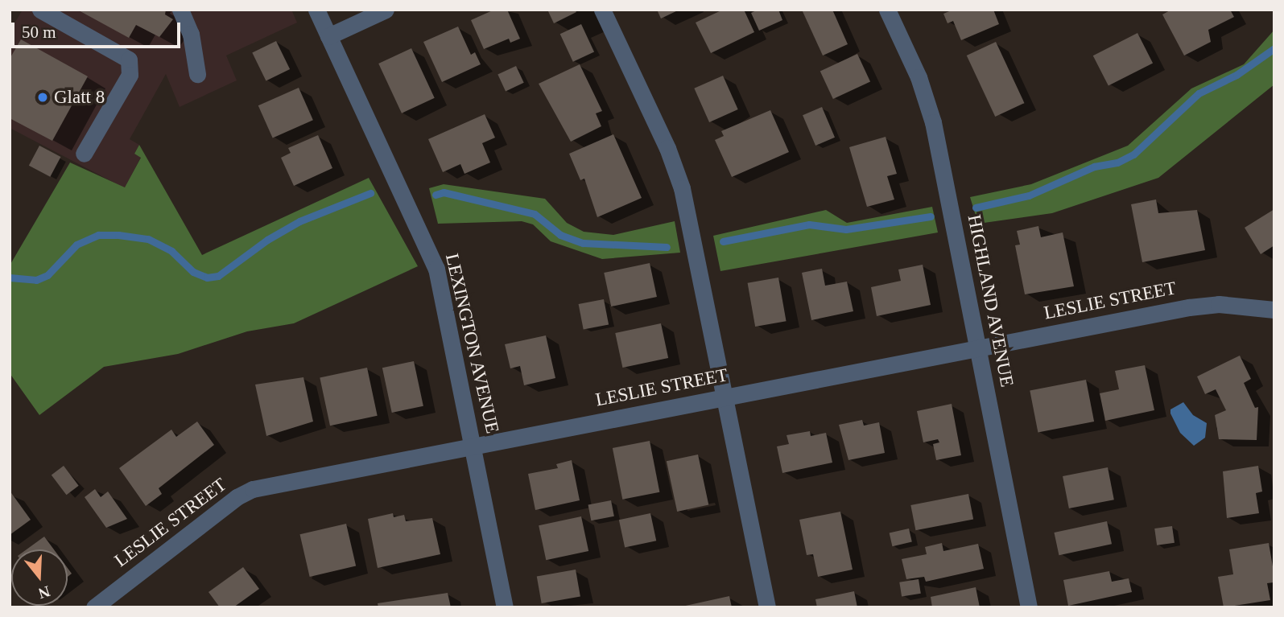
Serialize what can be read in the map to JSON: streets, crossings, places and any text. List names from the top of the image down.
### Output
{
  "streets": {
    "street": ["HIGHLAND AVENUE", "LESLIE STREET", "LEXINGTON AVENUE"]
  },
  "crossings": [
    ["HIGHLAND AVENUE", "LESLIE STREET"],
    ["LESLIE STREET", "LEXINGTON AVENUE"]
  ],
  "places": ["Glatt 8"],
  "scale_bar": "50 m",
  "north": "bottom"
}
